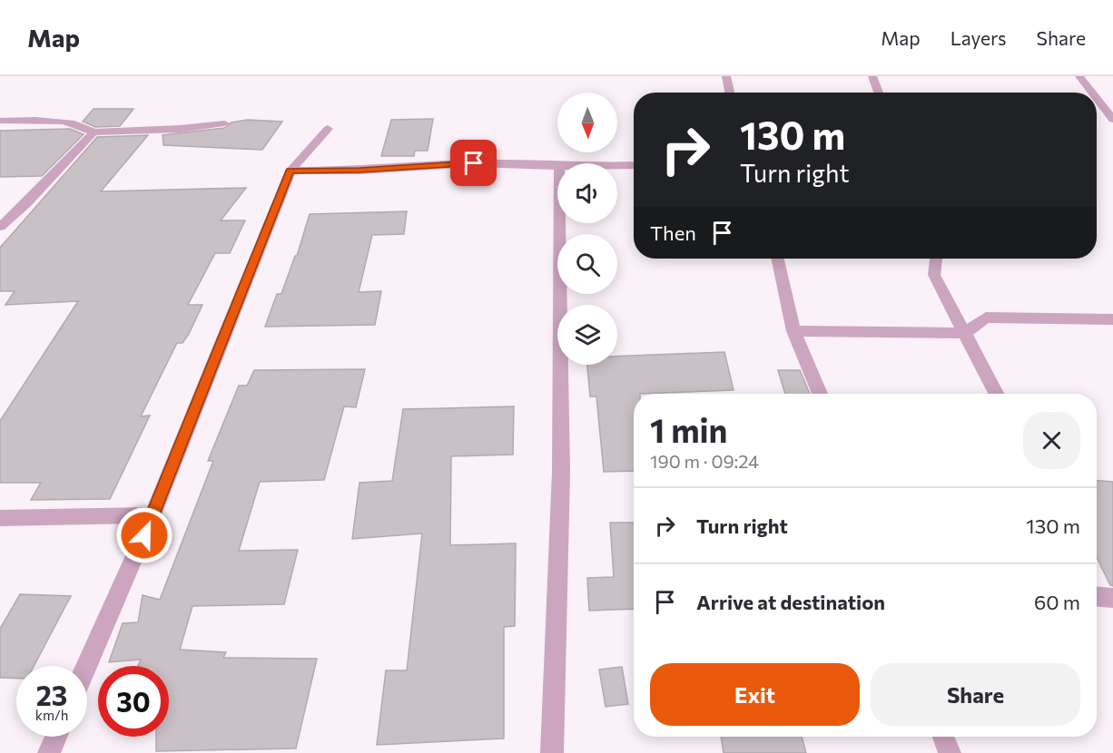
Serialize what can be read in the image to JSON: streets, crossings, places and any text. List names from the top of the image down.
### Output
{
  "north": "bottom",
  "page": {
    "header": "Map",
    "nav": ["Map", "Layers", "Share"],
    "turn": ["130 m", "Turn right"],
    "then": "Then",
    "heading": ["1 min", "190 m · 09:24"],
    "list": [
      {
        "name": "Turn right",
        "value": "130 m"
      },
      {
        "name": "Arrive at destination",
        "value": "60 m"
      }
    ],
    "buttons": ["Exit", "Share"],
    "speed": "23 km/h",
    "limit": "30"
  }
}
